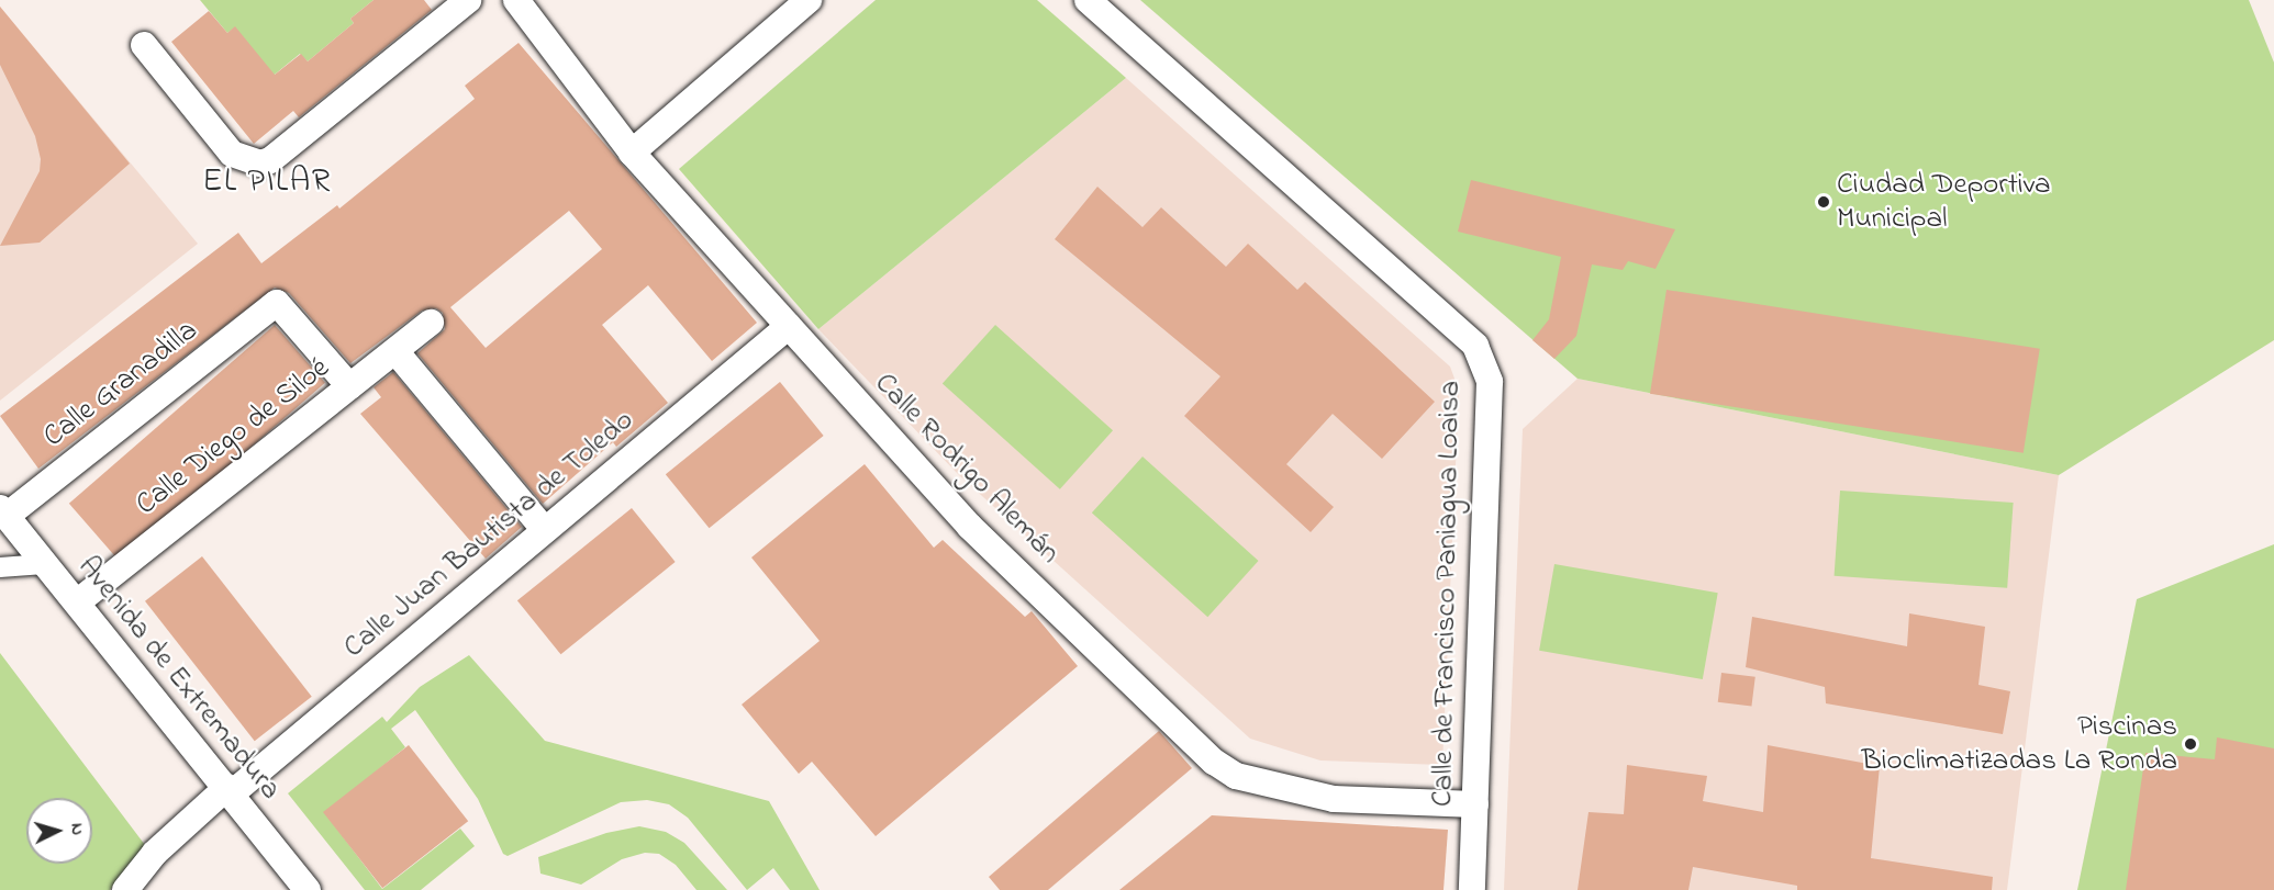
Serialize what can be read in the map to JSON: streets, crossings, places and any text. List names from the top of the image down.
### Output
{
  "streets": {
    "street": [
      "Calle Granadilla",
      "Calle Diego de Siloé",
      "Calle Rodrigo Alemán",
      "Calle Juan Bautista de Toledo",
      "Calle de Francisco Paniagua Loaisa",
      "Avenida de Extremadura"
    ]
  },
  "crossings": [
    ["Calle Granadilla", "Calle Diego de Siloé"],
    ["Calle Granadilla", "Avenida de Extremadura"],
    ["Calle Diego de Siloé", "Avenida de Extremadura"],
    ["Calle Rodrigo Alemán", "Calle Juan Bautista de Toledo"],
    ["Calle Rodrigo Alemán", "Calle de Francisco Paniagua Loaisa"],
    ["Calle Juan Bautista de Toledo", "Avenida de Extremadura"]
  ],
  "districts": ["EL PILAR"],
  "places": ["Ciudad Deportiva Municipal", "Piscinas Bioclimatizadas La Ronda"],
  "north": "right"
}
